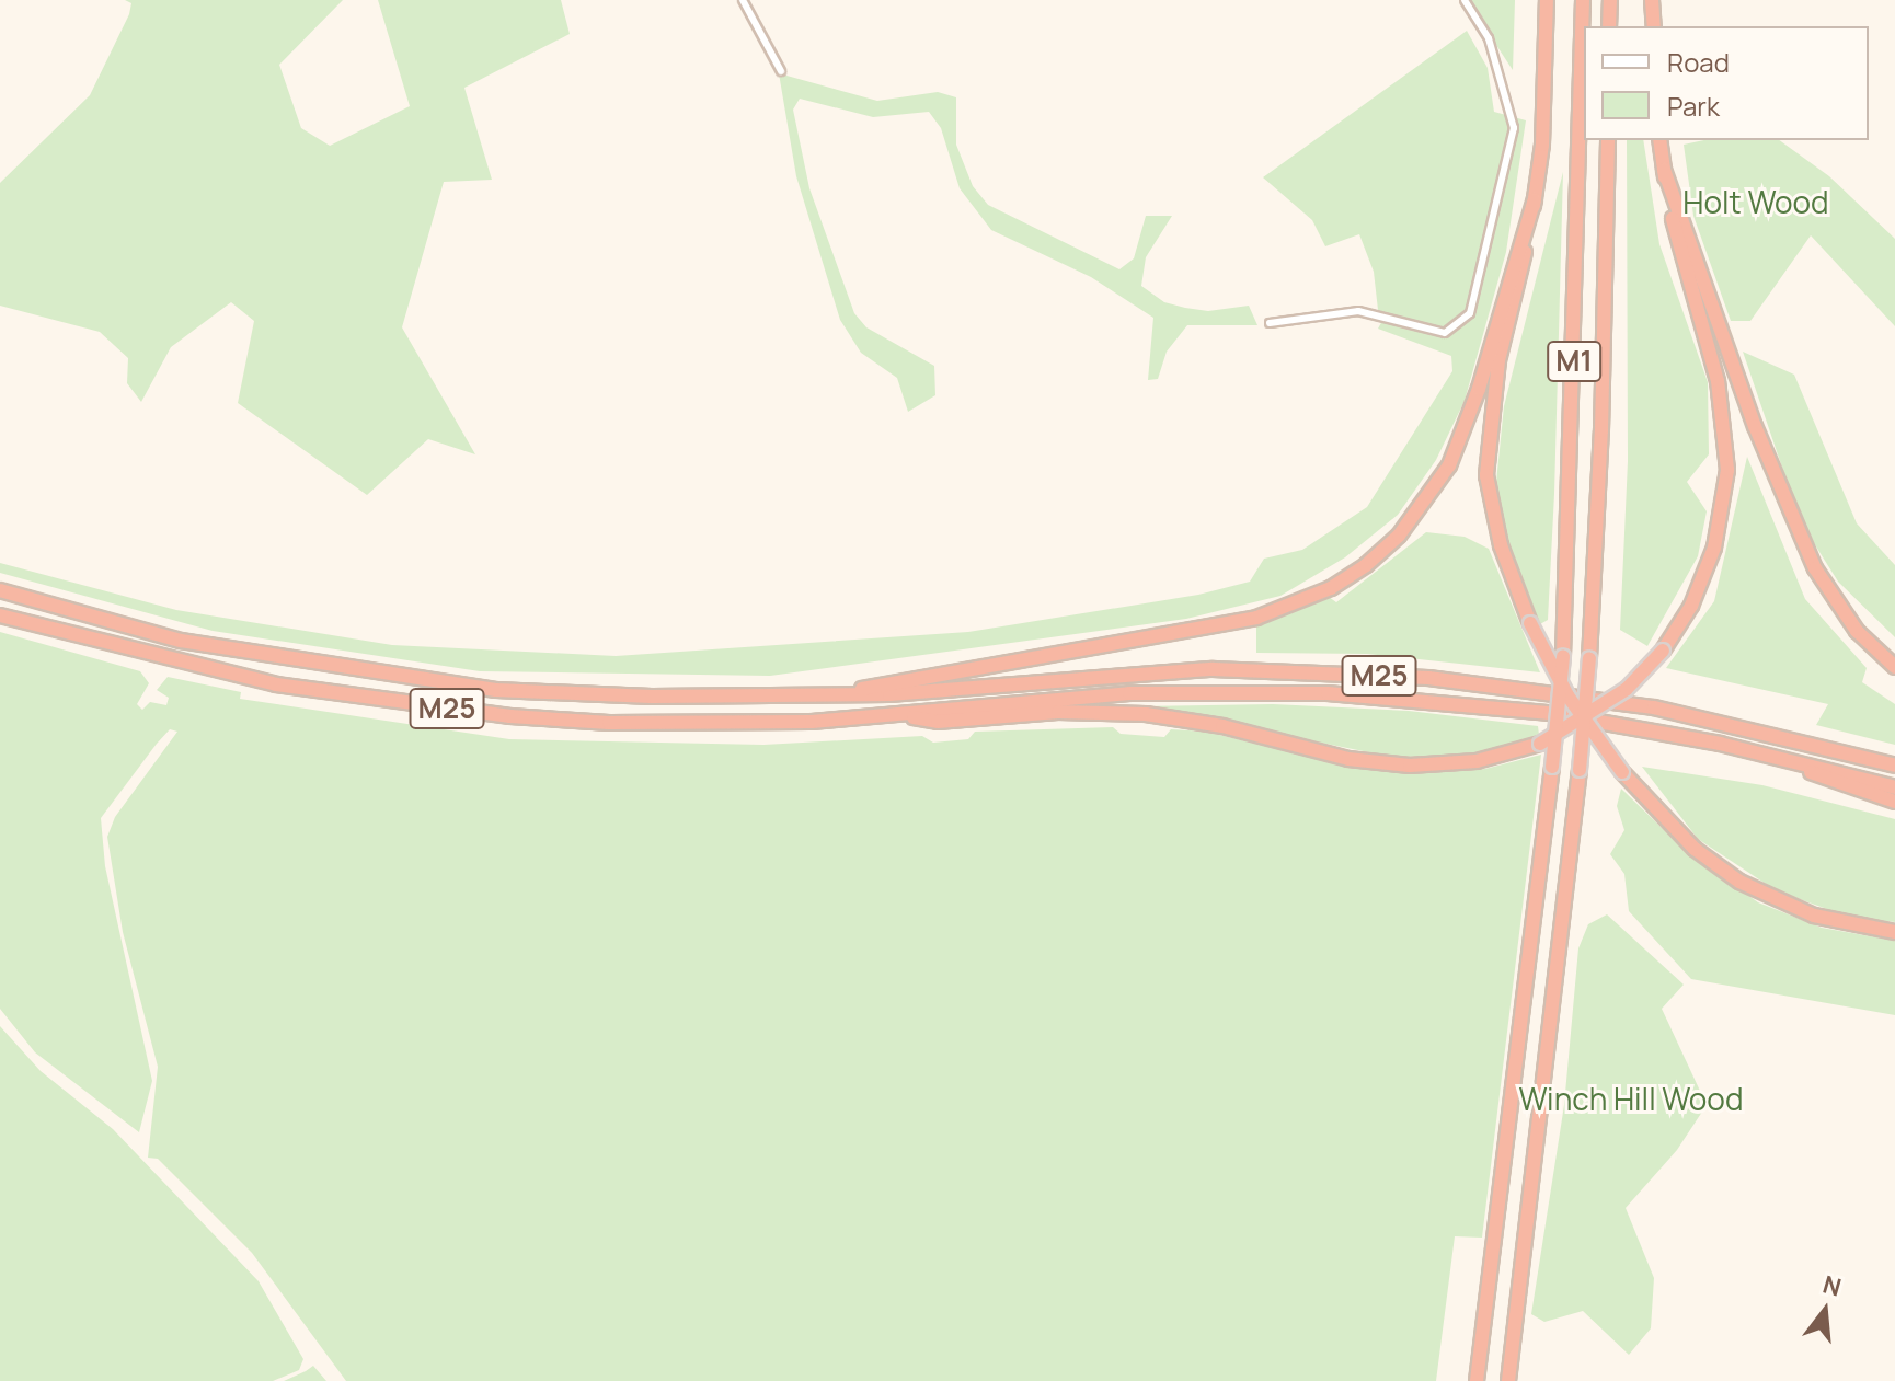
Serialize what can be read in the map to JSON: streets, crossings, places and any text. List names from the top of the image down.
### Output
{
  "streets": {
    "highway": ["M1", "M25"]
  },
  "parks": ["Holt Wood", "Winch Hill Wood"],
  "legend": ["Road", "Park"],
  "north": "top"
}
